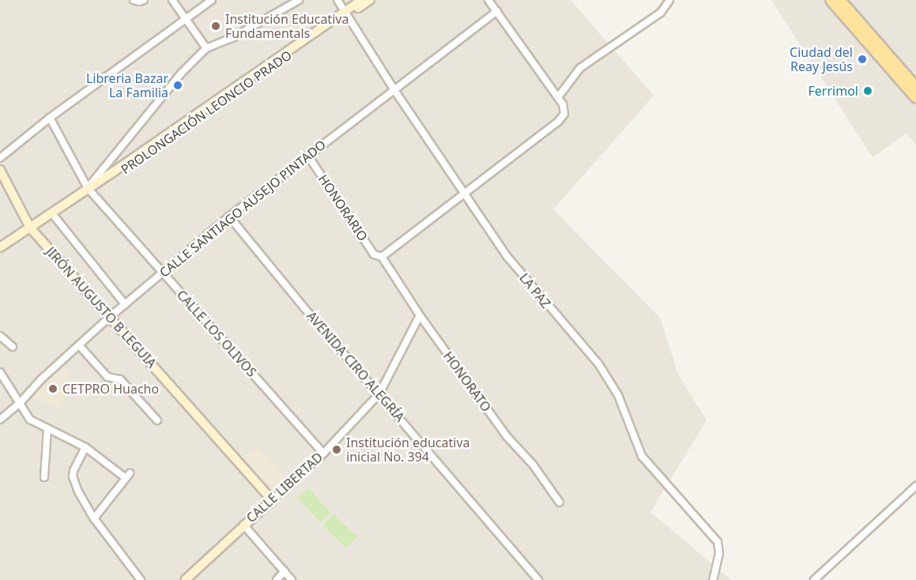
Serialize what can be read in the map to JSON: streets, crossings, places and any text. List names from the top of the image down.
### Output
{
  "streets": {
    "street": [
      "PROLONGACIÓN LEONCIO PRADO",
      "HONORARIO",
      "CALLE SANTIAGO AUSEJO PINTADO",
      "LA PAZ",
      "JIRÓN AUGUSTO B LEGUIA",
      "CALLE LOS OLIVOS",
      "AVENIDA CIRO ALEGRÍA",
      "HONORATO",
      "CALLE LIBERTAD"
    ]
  },
  "crossings": [
    ["PROLONGACIÓN LEONCIO PRADO", "LA PAZ"],
    ["PROLONGACIÓN LEONCIO PRADO", "JIRÓN AUGUSTO B LEGUIA"],
    ["PROLONGACIÓN LEONCIO PRADO", "CALLE LOS OLIVOS"],
    ["HONORARIO", "CALLE SANTIAGO AUSEJO PINTADO"],
    ["HONORARIO", "HONORATO"],
    ["CALLE SANTIAGO AUSEJO PINTADO", "LA PAZ"],
    ["CALLE SANTIAGO AUSEJO PINTADO", "JIRÓN AUGUSTO B LEGUIA"],
    ["CALLE SANTIAGO AUSEJO PINTADO", "CALLE LOS OLIVOS"],
    ["CALLE SANTIAGO AUSEJO PINTADO", "AVENIDA CIRO ALEGRÍA"],
    ["JIRÓN AUGUSTO B LEGUIA", "CALLE LIBERTAD"],
    ["CALLE LOS OLIVOS", "CALLE LIBERTAD"],
    ["AVENIDA CIRO ALEGRÍA", "CALLE LIBERTAD"],
    ["HONORATO", "CALLE LIBERTAD"]
  ],
  "places": [
    "Institución Educativa Fundamentals",
    "Ciudad del Reay Jesús",
    "Libreria Bazar La Familia",
    "Ferrimol",
    "CETPRO Huacho",
    "Institución educativa inicial No. 394"
  ]
}
